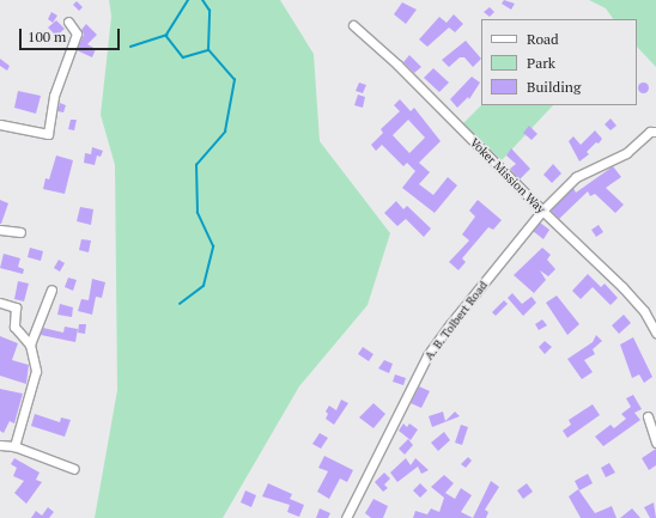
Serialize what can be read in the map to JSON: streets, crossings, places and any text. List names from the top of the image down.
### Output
{
  "streets": {
    "street": ["Voker Mission Way", "A. B. Tolbert Road"]
  },
  "crossings": [
    ["Voker Mission Way", "A. B. Tolbert Road"]
  ],
  "legend": ["Road", "Park", "Building"],
  "scale_bar": "100 m"
}
